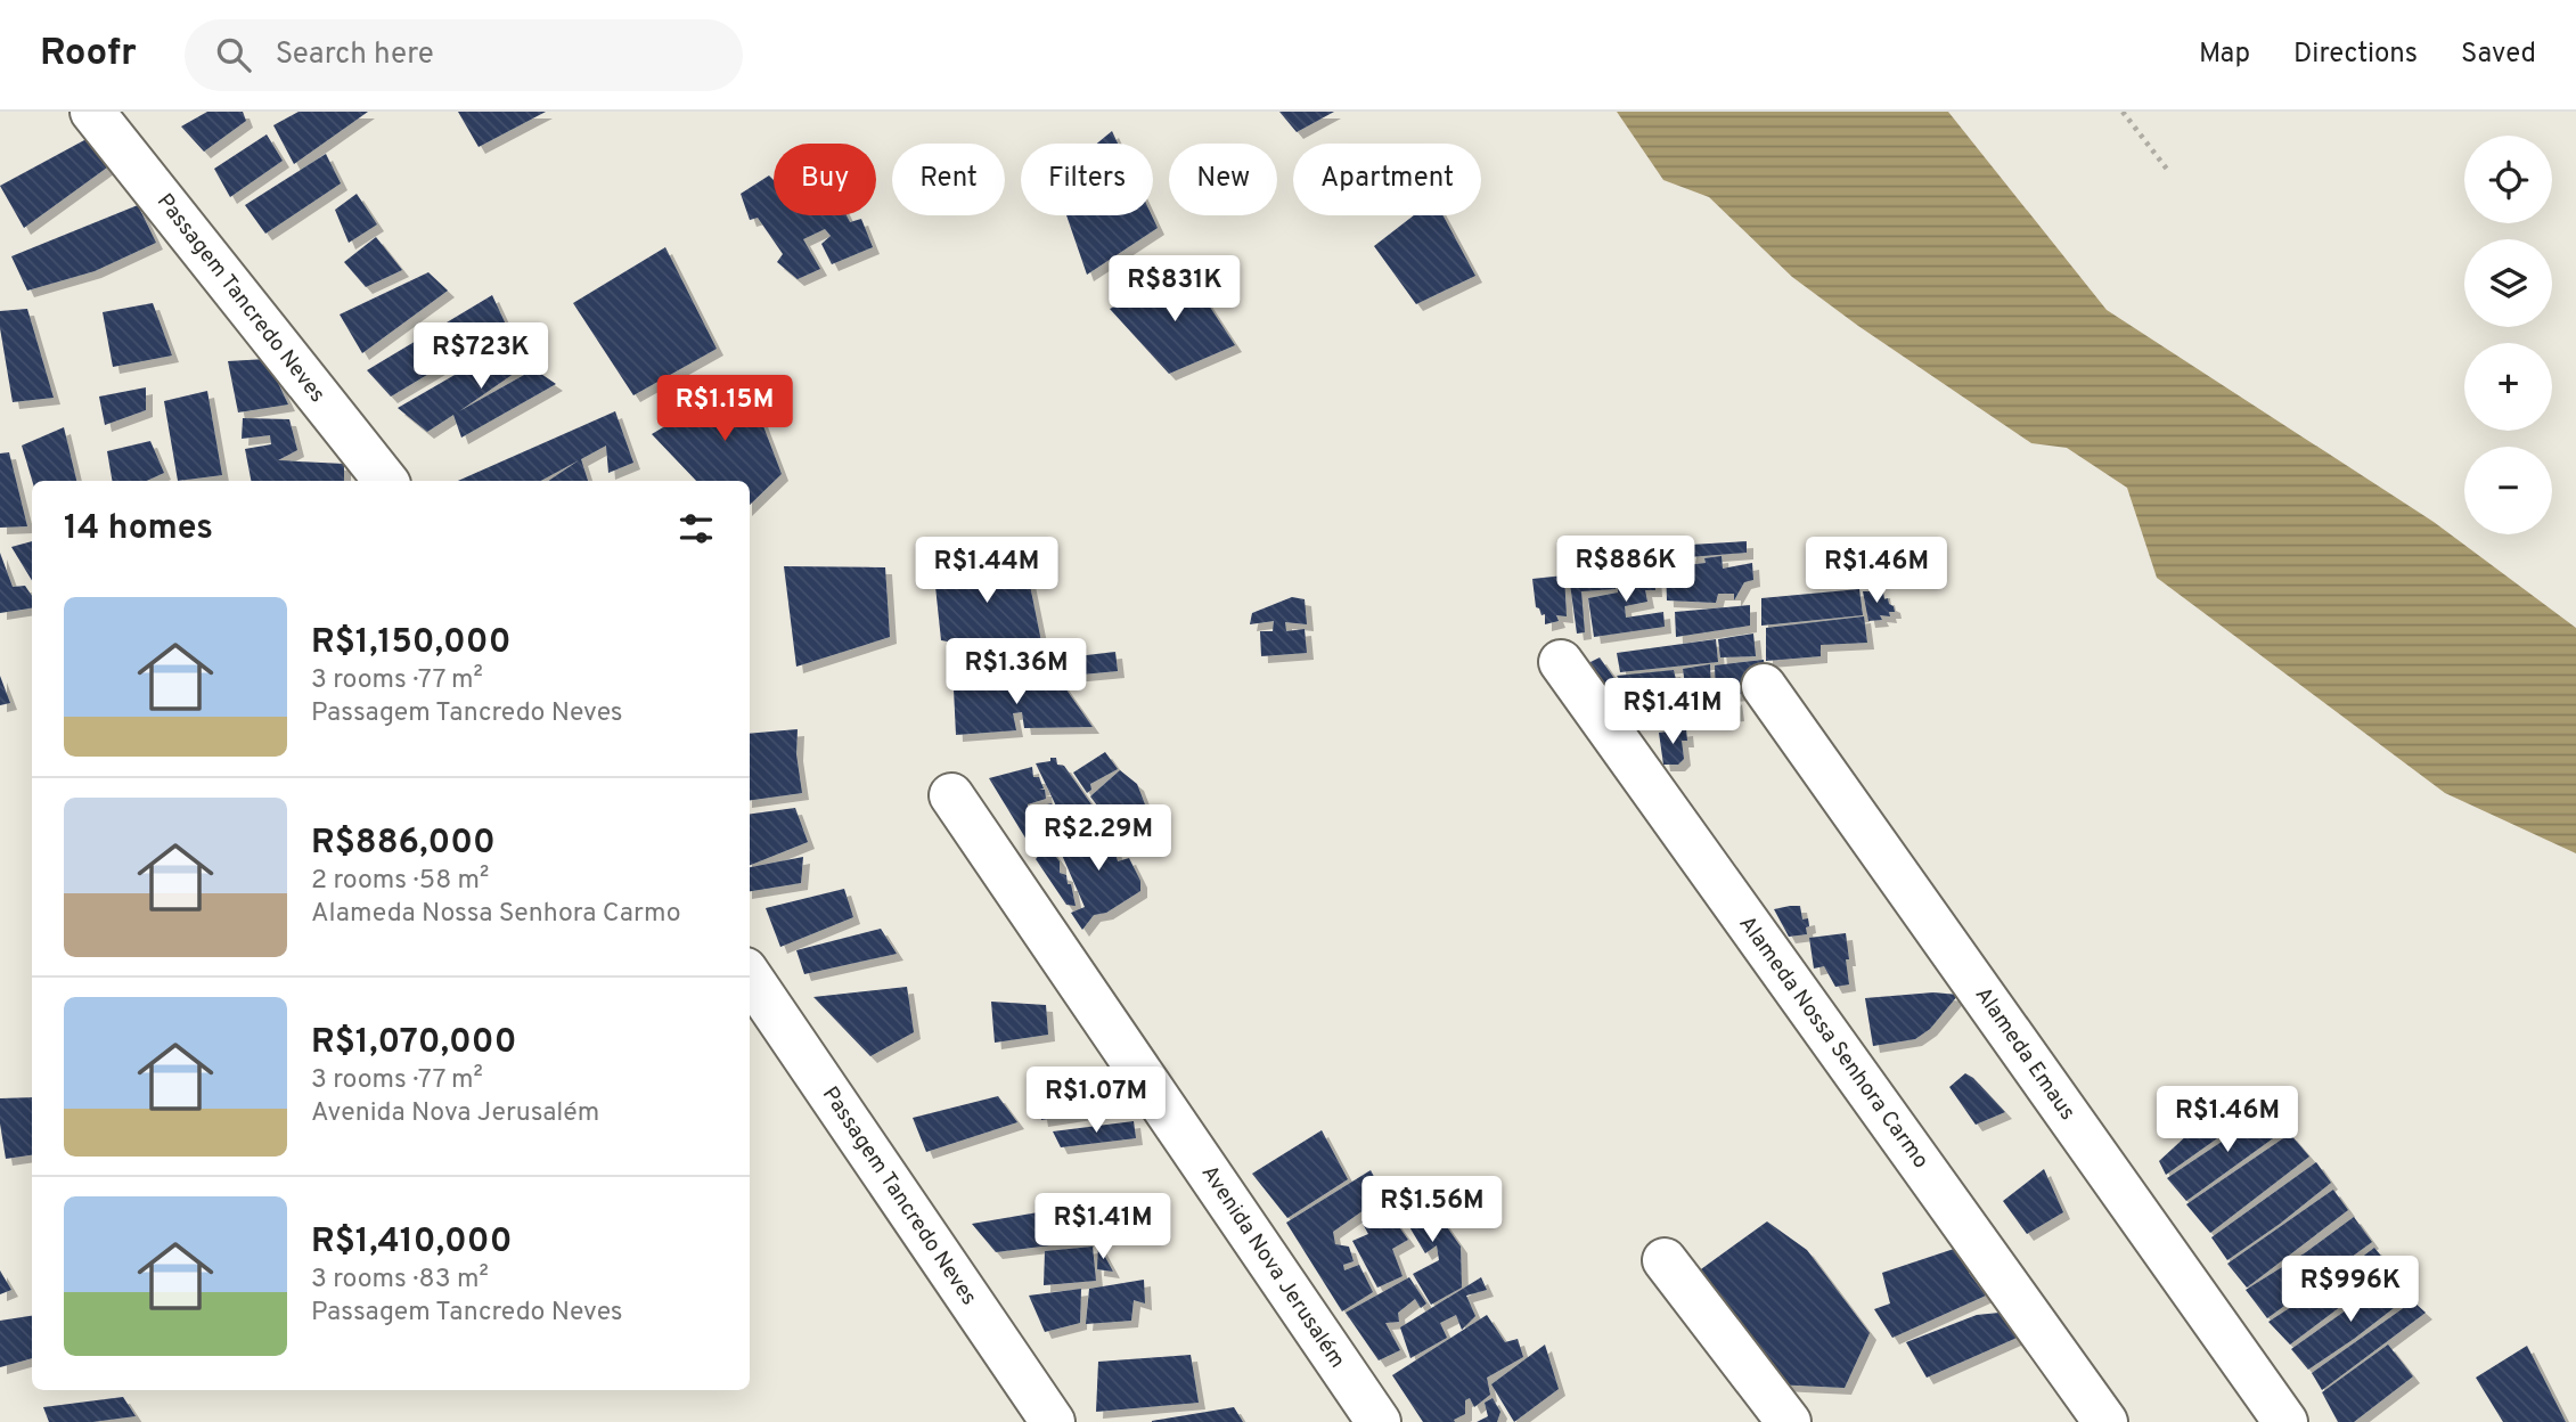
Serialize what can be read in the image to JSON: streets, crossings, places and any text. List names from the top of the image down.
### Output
{
  "streets": {
    "street": [
      "Passagem Tancredo Neves",
      "Alameda Nossa Senhora Carmo",
      "Alameda Emaus",
      "Avenida Nova Jerusalém"
    ]
  },
  "page": {
    "header": "Roofr",
    "search": "Search here",
    "nav": ["Map", "Directions", "Saved"],
    "map_buttons": ["+", "−"],
    "chip": [
      "Buy",
      "Rent",
      "Filters",
      "New",
      "Apartment"
    ],
    "price": [
      "R$831K",
      "R$723K",
      "R$1.15M",
      "R$886K",
      "R$1.44M",
      "R$1.46M",
      "R$1.36M",
      "R$1.41M",
      "R$2.29M",
      "R$1.07M",
      "R$1.46M",
      "R$1.56M",
      "R$1.41M",
      "R$996K"
    ],
    "heading": "14 homes",
    "list": [
      {
        "name": "R$1,150,000",
        "note": "3 rooms · 77 m² · Passagem Tancredo Neves"
      },
      {
        "name": "R$886,000",
        "note": "2 rooms · 58 m² · Alameda Nossa Senhora Carmo"
      },
      {
        "name": "R$1,070,000",
        "note": "3 rooms · 77 m² · Avenida Nova Jerusalém"
      },
      {
        "name": "R$1,410,000",
        "note": "3 rooms · 83 m² · Passagem Tancredo Neves"
      }
    ]
  }
}
